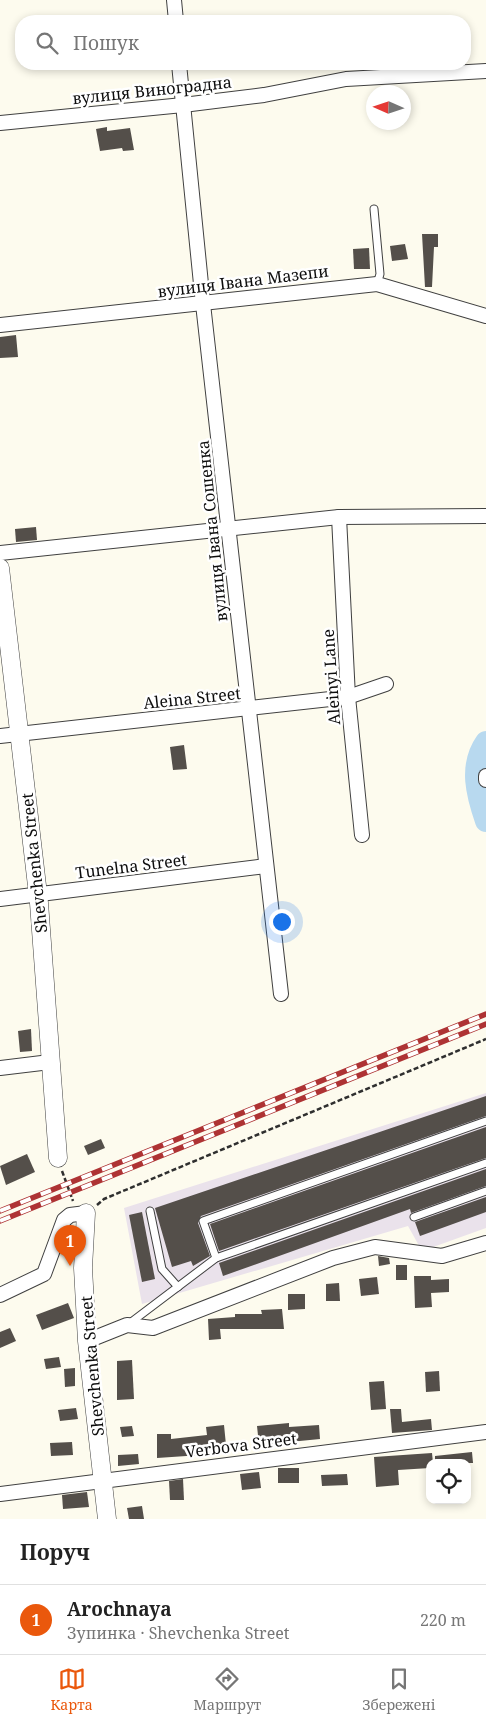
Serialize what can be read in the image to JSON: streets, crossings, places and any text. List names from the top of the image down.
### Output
{
  "streets": {
    "street": [
      "вулиця Виноградна",
      "вулиця Івана Мазепи",
      "вулиця Івана Сошенка",
      "Aleinyi Lane",
      "Aleina Street",
      "Shevchenka Street",
      "Tunelna Street",
      "Verbova Street"
    ]
  },
  "crossings": [
    ["вулиця Виноградна", "вулиця Івана Сошенка"],
    ["вулиця Івана Мазепи", "вулиця Івана Сошенка"],
    ["вулиця Івана Сошенка", "Aleina Street"],
    ["вулиця Івана Сошенка", "Tunelna Street"],
    ["Aleinyi Lane", "Aleina Street"],
    ["Aleina Street", "Shevchenka Street"],
    ["Shevchenka Street", "Tunelna Street"],
    ["Shevchenka Street", "Verbova Street"]
  ],
  "north": "left",
  "page": {
    "search": "Пошук",
    "pins": "1",
    "heading": "Поруч",
    "list": [
      {
        "mark": "1",
        "name": "Arochnaya",
        "note": "Зупинка · Shevchenka Street",
        "value": "220 m"
      }
    ],
    "nav": ["Карта", "Маршрут", "Збережені"]
  }
}
